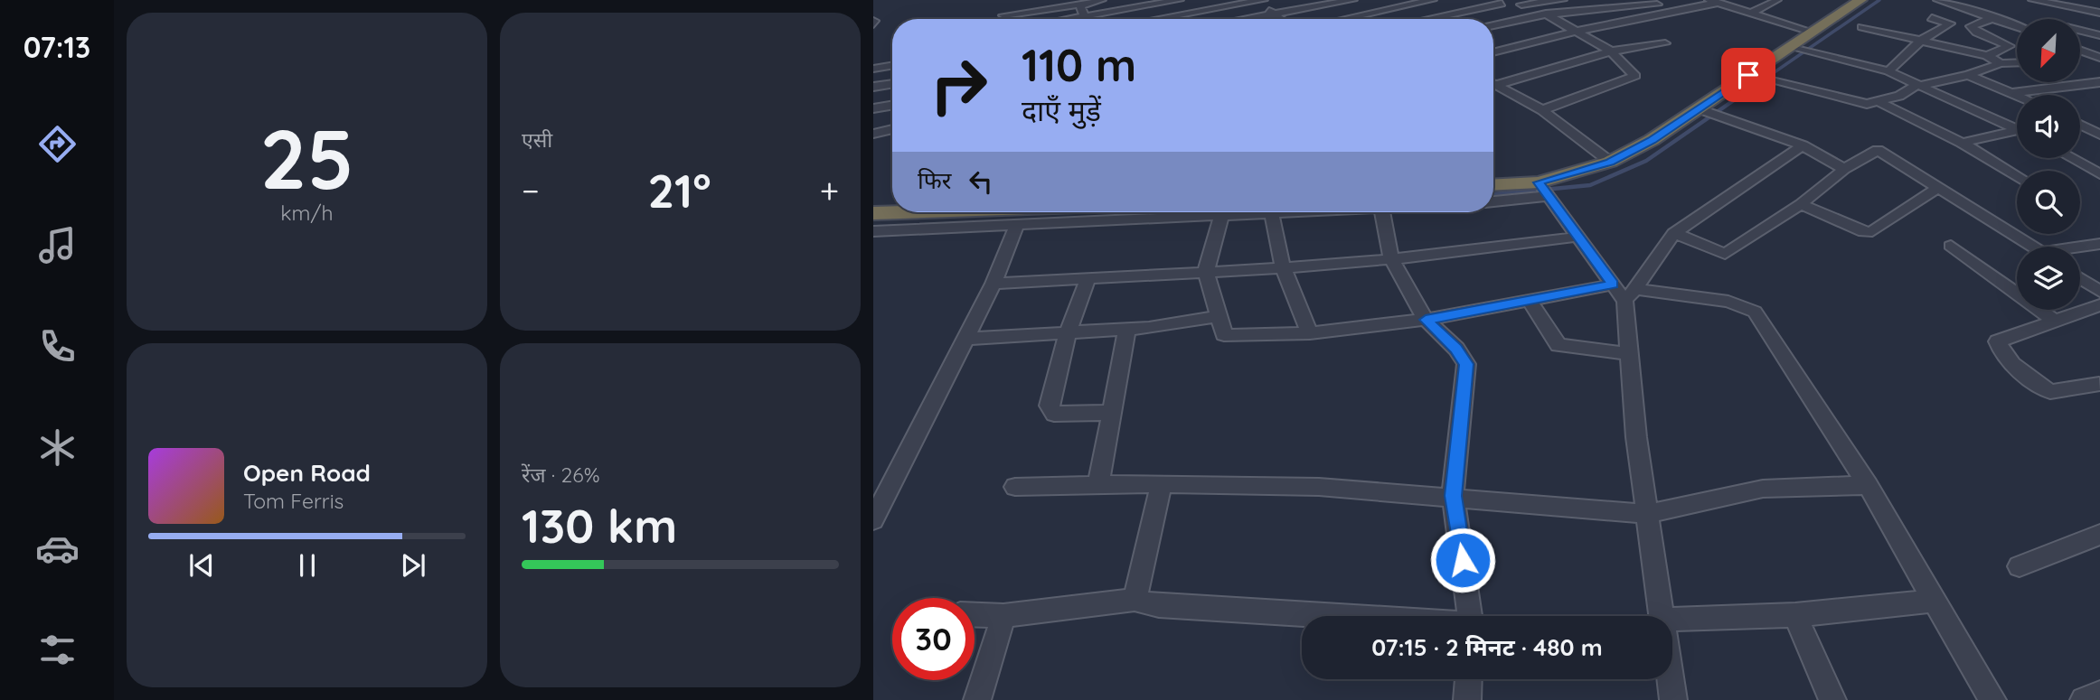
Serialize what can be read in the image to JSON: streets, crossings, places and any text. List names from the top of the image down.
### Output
{
  "north": "bottom left",
  "page": {
    "tabs": "07:13",
    "tile": [
      ["25", "km/h"],
      "एसी",
      ["रेंज · 26%", "130 km"]
    ],
    "turn": ["110 m", "दाएँ मुड़ें"],
    "then": "फिर",
    "heat": ["−", "21°", "+"],
    "song": ["Open Road", "Tom Ferris"],
    "limit": "30",
    "trip": "07:15 · 2 मिनट · 480 m"
  }
}
